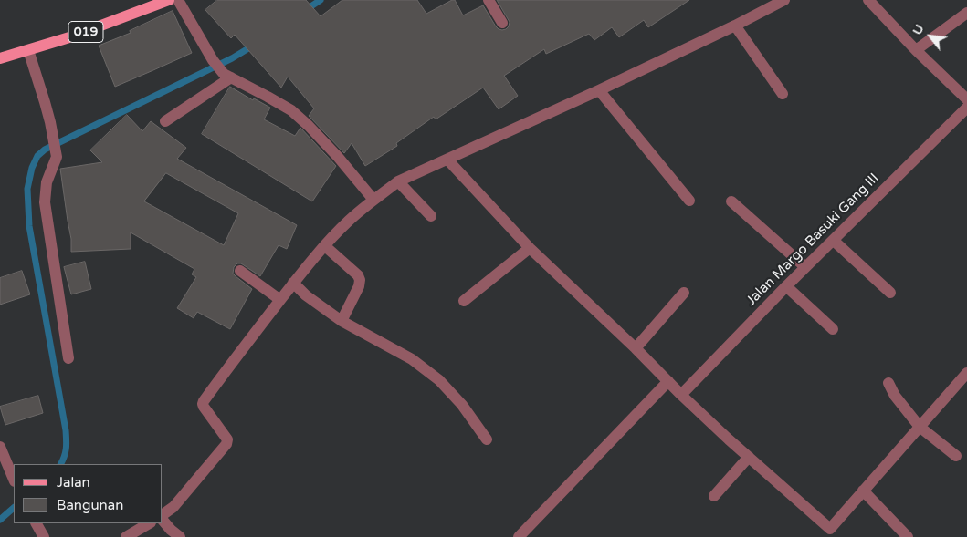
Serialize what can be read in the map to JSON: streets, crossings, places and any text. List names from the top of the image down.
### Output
{
  "streets": {
    "main road": ["019"],
    "street": ["Jalan Margo Basuki Gang III"]
  },
  "legend": ["Jalan", "Bangunan"],
  "north": "top left"
}
